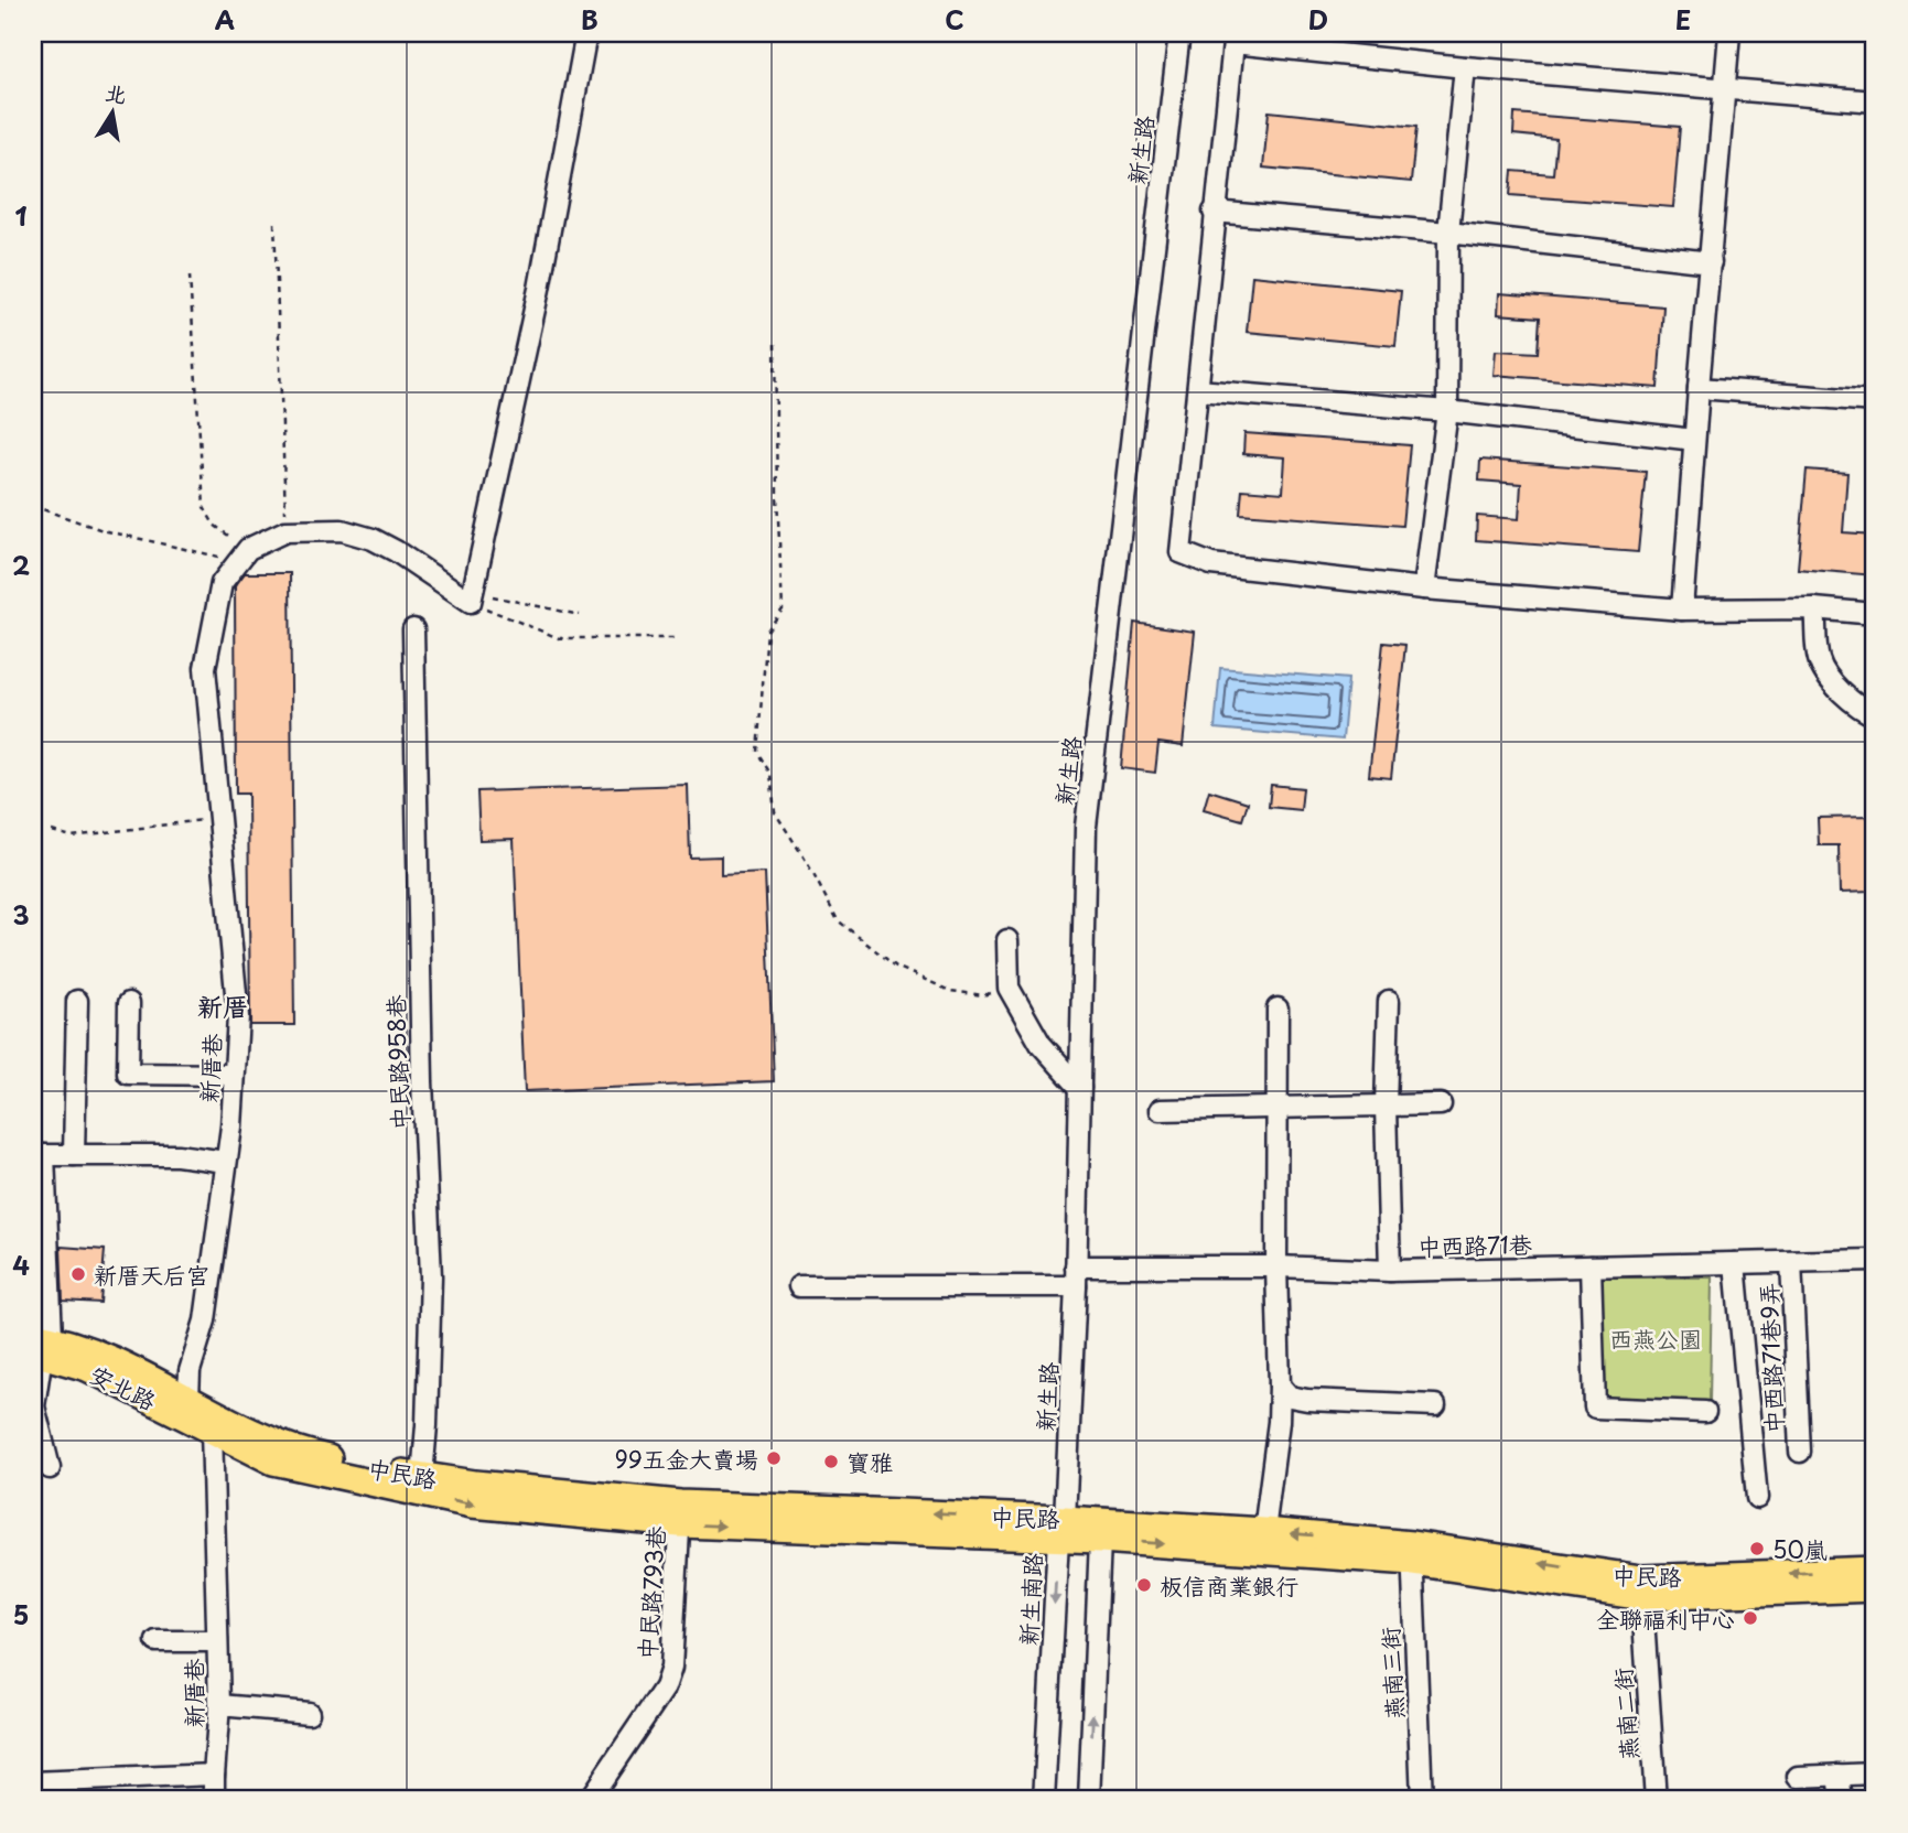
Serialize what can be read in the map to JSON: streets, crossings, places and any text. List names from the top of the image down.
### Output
{
  "streets": {
    "main road": ["安北路", "中民路"],
    "street": [
      "新生路",
      "中民路958巷",
      "新厝巷",
      "中西路71巷",
      "中西路71巷9弄",
      "中民路793巷",
      "新生南路",
      "燕南三街",
      "燕南二街"
    ]
  },
  "crossings": [
    ["新生路", "中西路71巷"],
    ["新生路", "中民路"],
    ["新生路", "新生南路"],
    ["中民路958巷", "中民路"],
    ["新厝巷", "安北路"],
    ["新厝巷", "中民路"],
    ["中西路71巷", "中西路71巷9弄"],
    ["安北路", "中民路"],
    ["中民路", "中民路793巷"],
    ["中民路", "新生南路"],
    ["中民路", "燕南三街"],
    ["中民路", "燕南二街"]
  ],
  "districts": ["新厝"],
  "parks": ["西燕公園"],
  "places": [
    "新厝天后宮",
    "99五金大賣場",
    "寶雅",
    "50嵐",
    "板信商業銀行",
    "全聯福利中心"
  ],
  "north": "top",
  "grid": {
    "columns": [
      "A",
      "B",
      "C",
      "D",
      "E"
    ],
    "rows": [
      "1",
      "2",
      "3",
      "4",
      "5"
    ]
  }
}
